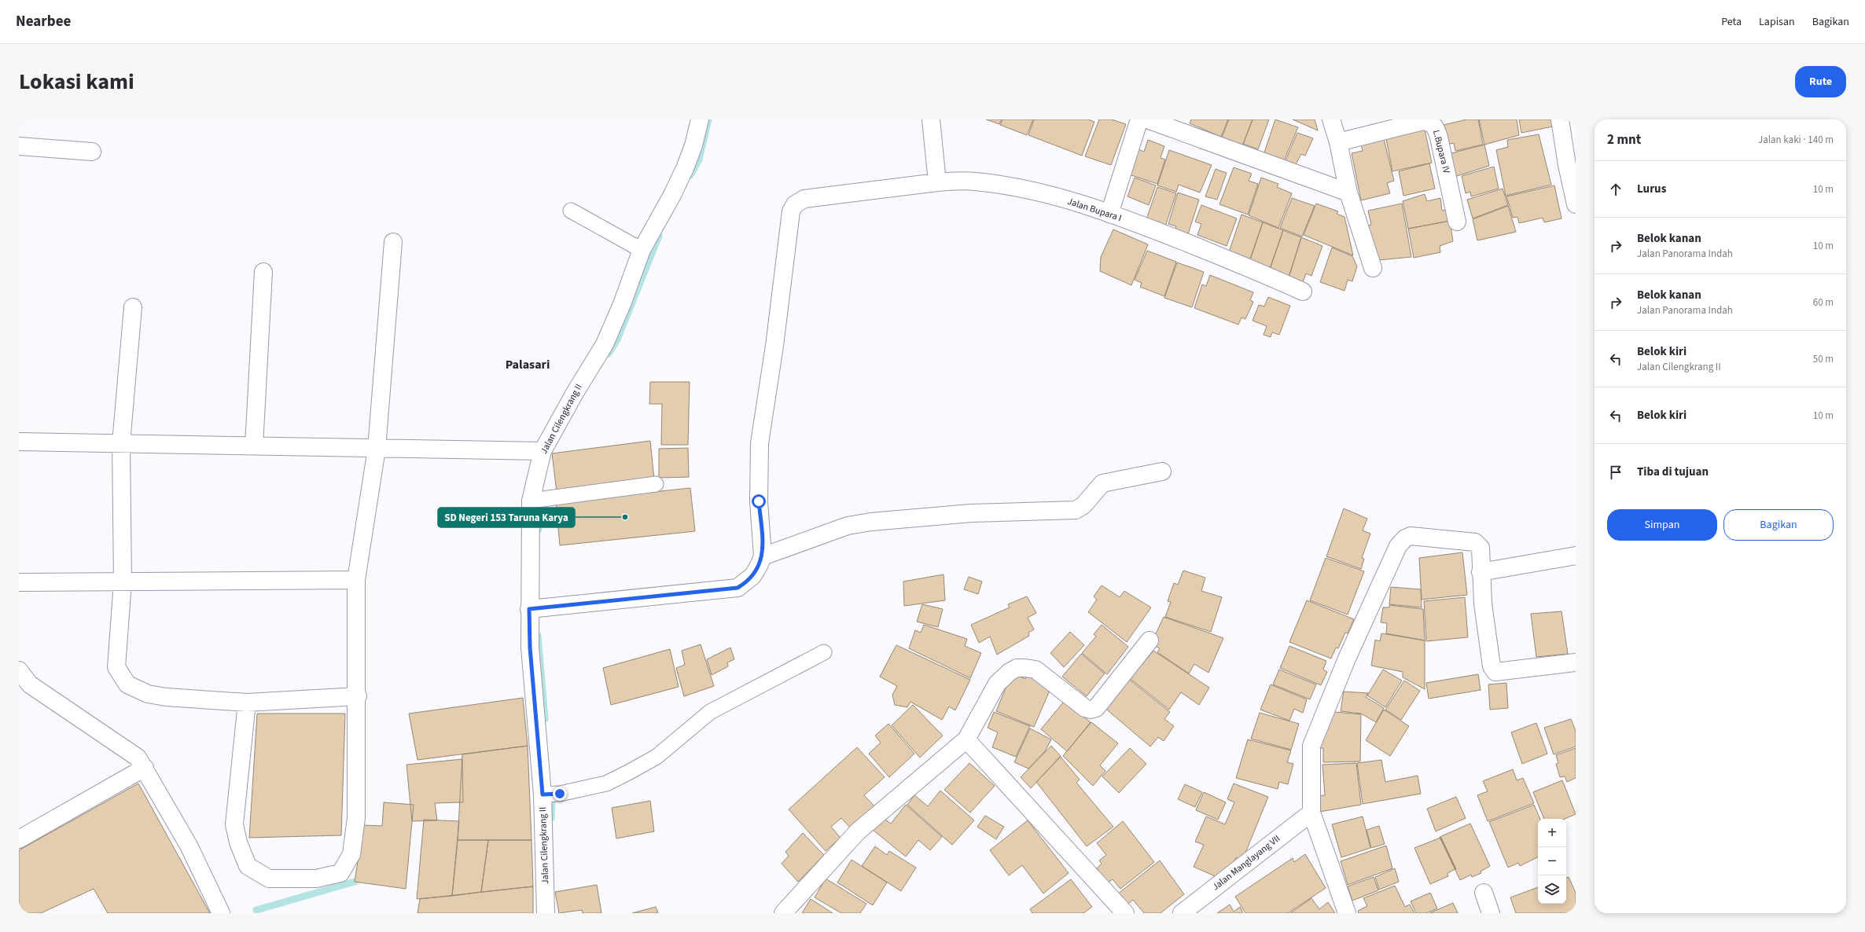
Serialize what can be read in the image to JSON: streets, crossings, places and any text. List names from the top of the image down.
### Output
{
  "streets": {
    "street": [
      "L.Bupara IV",
      "Jalan Bupara I",
      "Jalan Cilengkrang II",
      "Jalan Manglayang VII"
    ]
  },
  "districts": ["Palasari"],
  "places": ["SD Negeri 153 Taruna Karya"],
  "page": {
    "header": "Nearbee",
    "nav": ["Peta", "Lapisan", "Bagikan"],
    "title": "Lokasi kami",
    "buttons": [
      "Rute",
      ["Simpan", "Bagikan"]
    ],
    "heading": ["2 mnt", "Jalan kaki · 140 m"],
    "list": [
      ["Lurus", "10 m"],
      ["Belok kanan", "Jalan Panorama Indah", "10 m"],
      ["Belok kanan", "Jalan Panorama Indah", "60 m"],
      ["Belok kiri", "Jalan Cilengkrang II", "50 m"],
      ["Belok kiri", "10 m"],
      "Tiba di tujuan"
    ],
    "map_buttons": ["+", "−"]
  }
}
